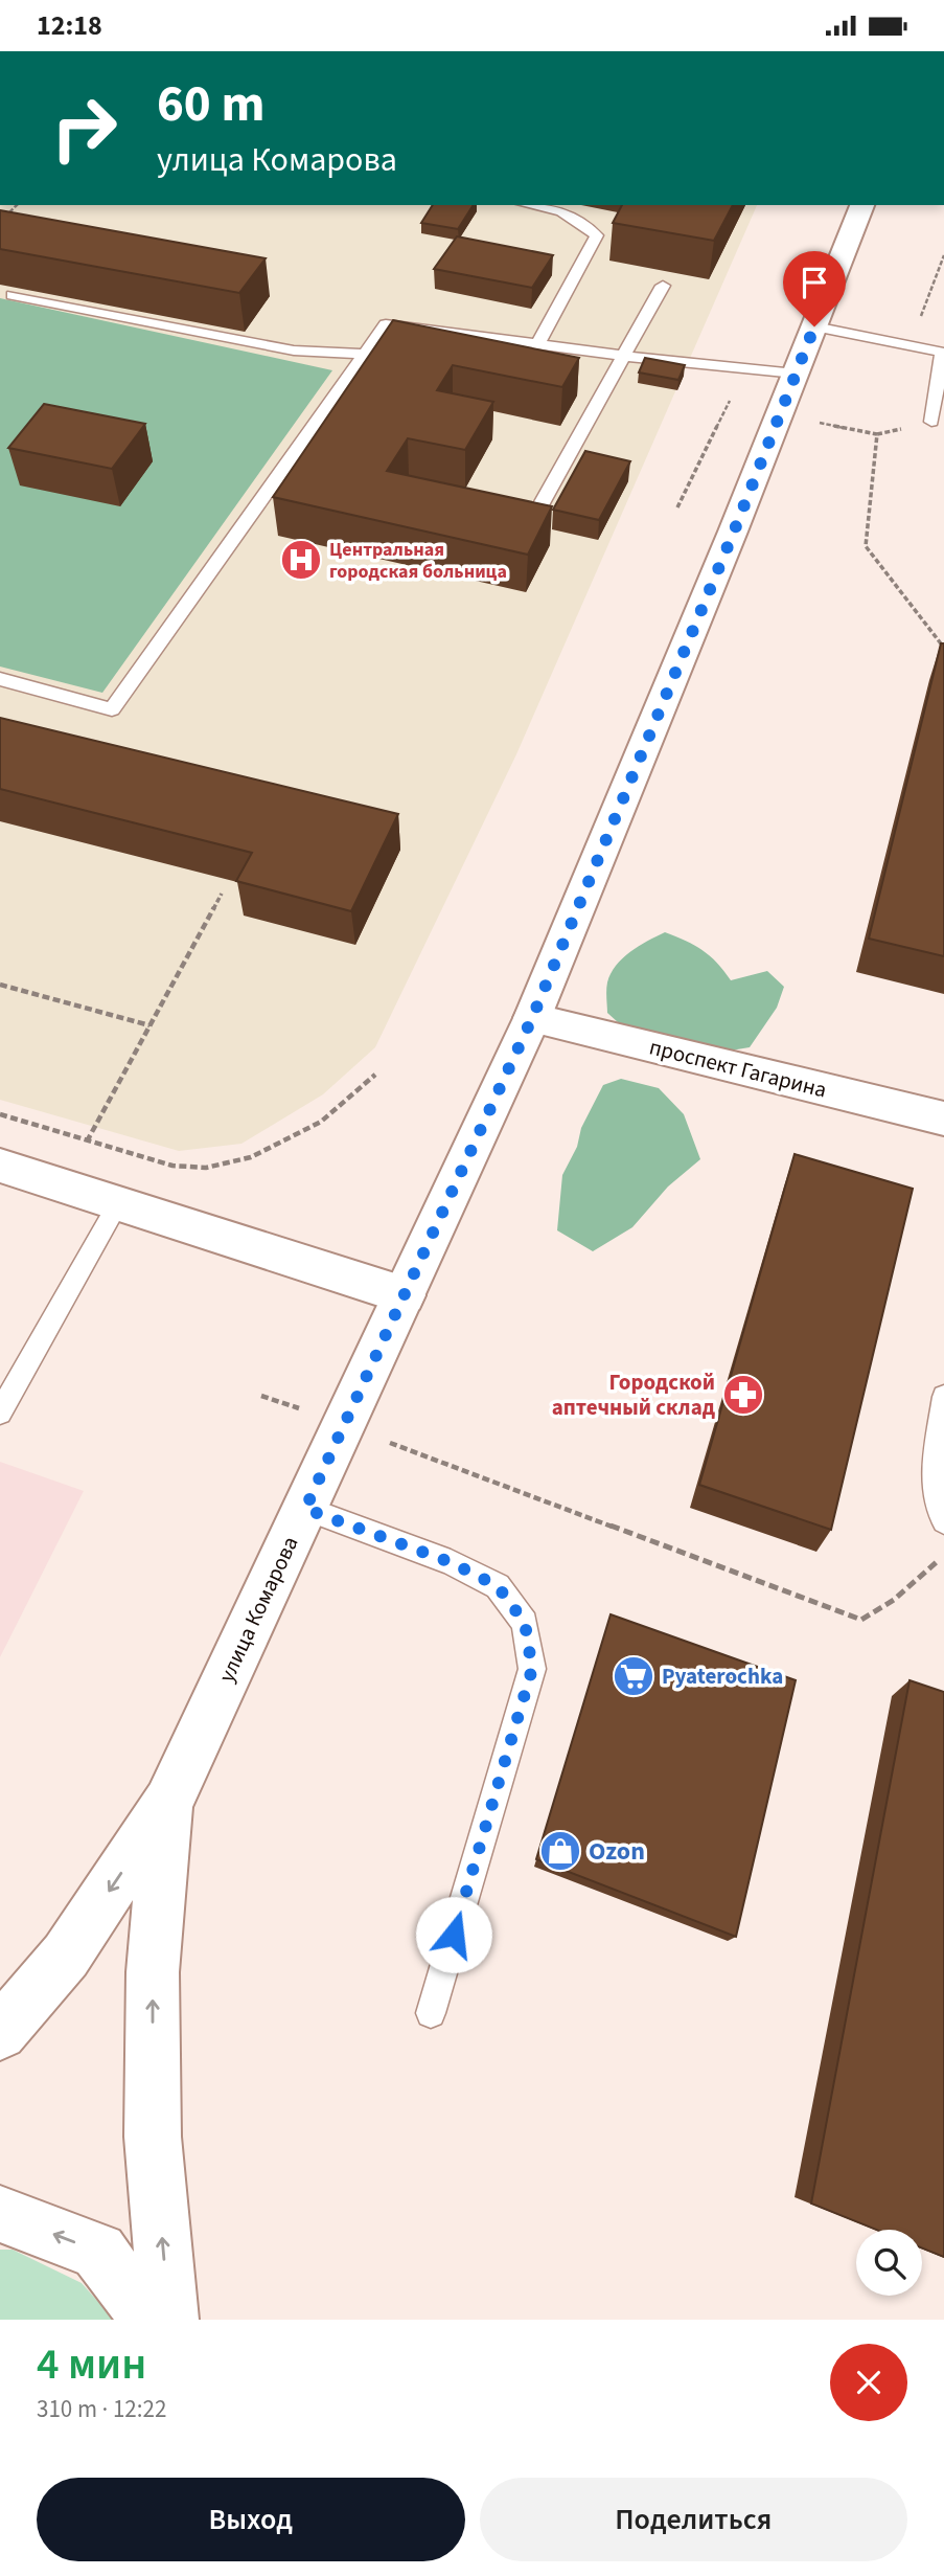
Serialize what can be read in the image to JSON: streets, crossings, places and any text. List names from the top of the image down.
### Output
{
  "streets": {
    "main road": ["проспект Гагарина", "улица Комарова"]
  },
  "crossings": [
    ["проспект Гагарина", "улица Комарова"]
  ],
  "places": {
    "hospital": ["Центральная городская больница"],
    "pharmacy": ["Городской аптечный склад"],
    "supermarket": ["Pyaterochka"],
    "shop": ["Ozon"]
  },
  "page": {
    "status": "12:18",
    "turn": ["60 m", "улица Комарова"],
    "heading": ["4 мин", "310 m · 12:22"],
    "buttons": ["Выход", "Поделиться"]
  }
}
